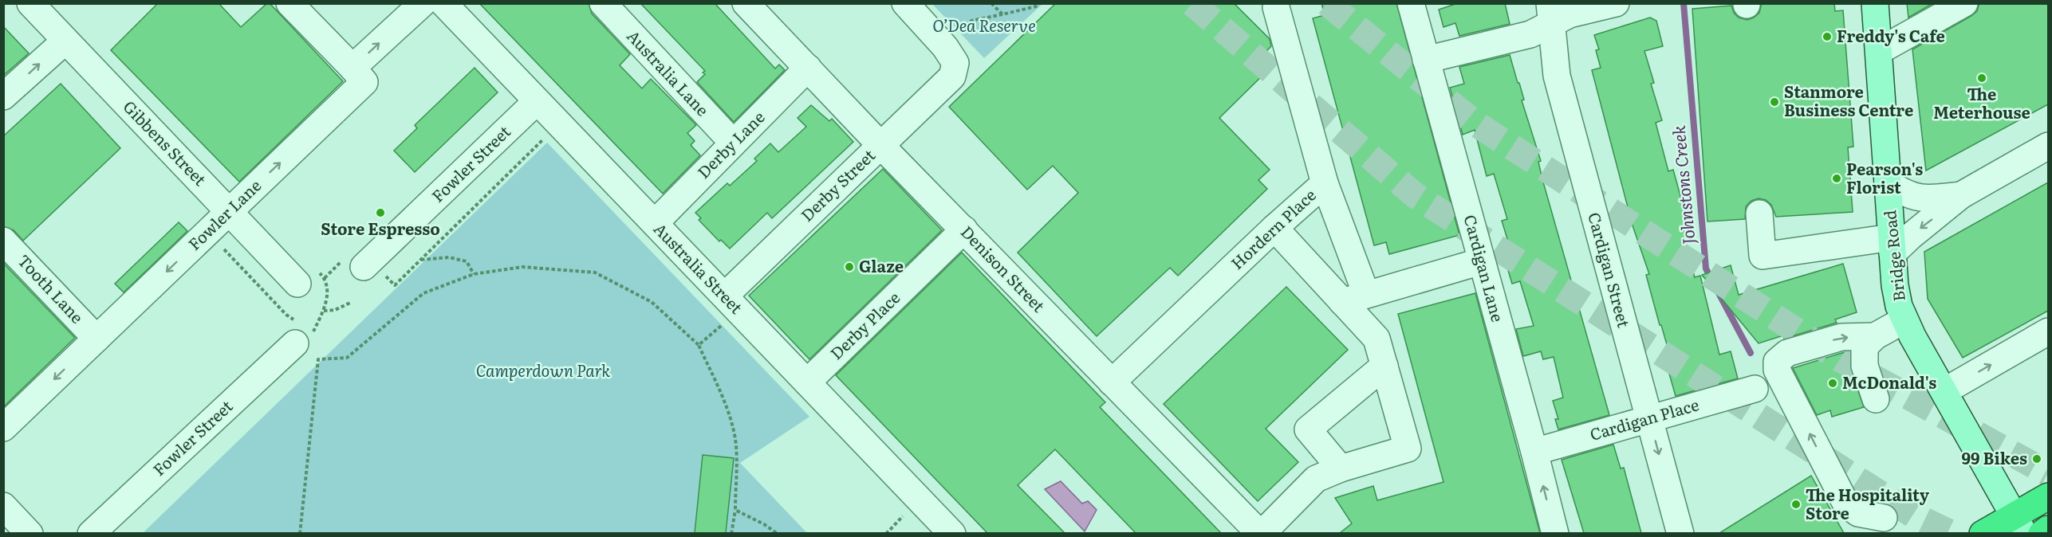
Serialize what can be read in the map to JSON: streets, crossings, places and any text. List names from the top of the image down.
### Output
{
  "streets": {
    "main road": ["Bridge Road"],
    "street": [
      "Australia Lane",
      "Gibbens Street",
      "Derby Lane",
      "Fowler Street",
      "Derby Street",
      "Fowler Lane",
      "Hordern Place",
      "Australia Street",
      "Cardigan Lane",
      "Denison Street",
      "Cardigan Street",
      "Tooth Lane",
      "Derby Place",
      "Cardigan Place"
    ]
  },
  "crossings": [
    ["Australia Lane", "Derby Lane"],
    ["Gibbens Street", "Fowler Lane"],
    ["Derby Lane", "Australia Street"],
    ["Derby Lane", "Denison Street"],
    ["Fowler Street", "Australia Street"],
    ["Derby Street", "Australia Street"],
    ["Derby Street", "Denison Street"],
    ["Fowler Lane", "Tooth Lane"],
    ["Hordern Place", "Denison Street"],
    ["Australia Street", "Derby Place"],
    ["Cardigan Lane", "Cardigan Place"],
    ["Denison Street", "Derby Place"],
    ["Cardigan Street", "Cardigan Place"]
  ],
  "water": ["Johnstons Creek"],
  "parks": ["O’Dea Reserve", "Camperdown Park"],
  "places": [
    "Freddy's Cafe",
    "The Meterhouse",
    "Stanmore Business Centre",
    "Pearson's Florist",
    "Store Espresso",
    "Glaze",
    "McDonald's",
    "99 Bikes",
    "The Hospitality Store"
  ]
}
